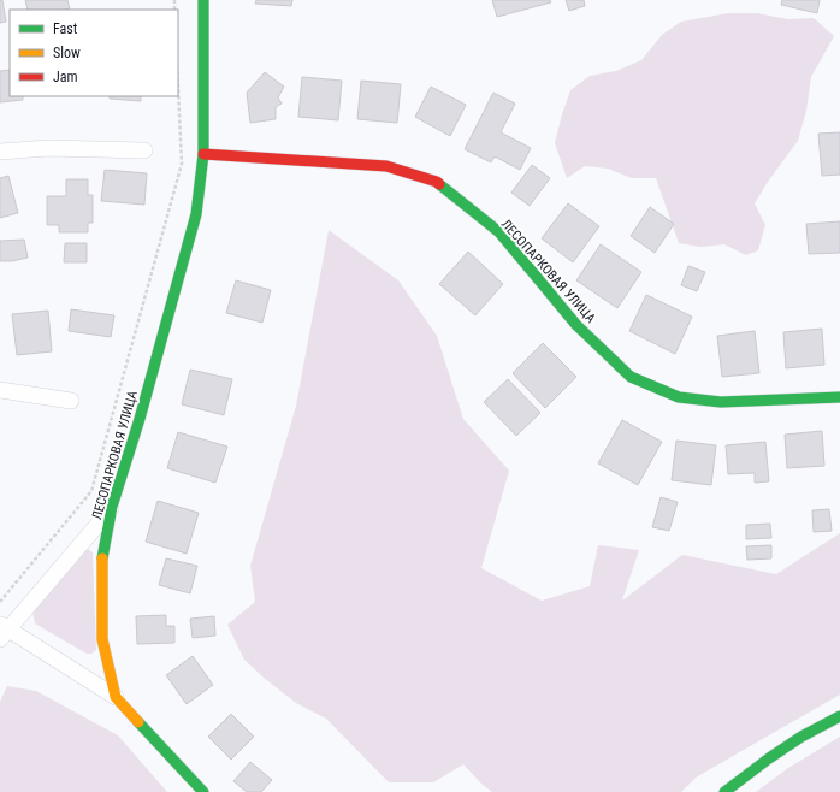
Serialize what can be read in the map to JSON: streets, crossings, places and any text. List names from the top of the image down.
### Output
{
  "streets": {
    "street": ["ЛЕСОПАРКОВАЯ УЛИЦА"]
  },
  "legend": ["Fast", "Slow", "Jam"]
}
